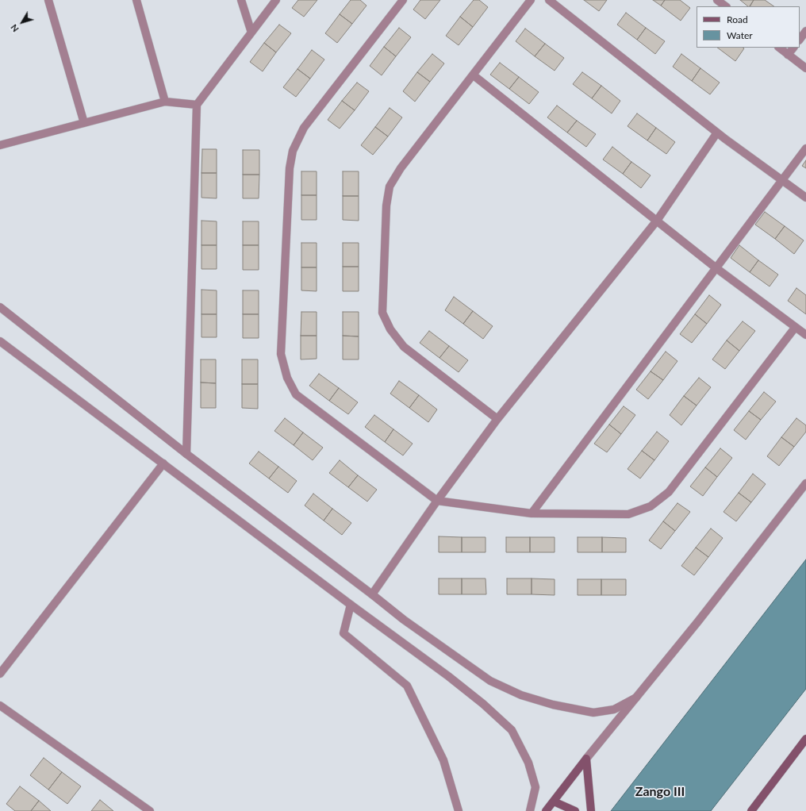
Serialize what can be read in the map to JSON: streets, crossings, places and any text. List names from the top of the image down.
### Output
{
  "districts": ["Zango III"],
  "legend": ["Road", "Water"],
  "north": "bottom left"
}
